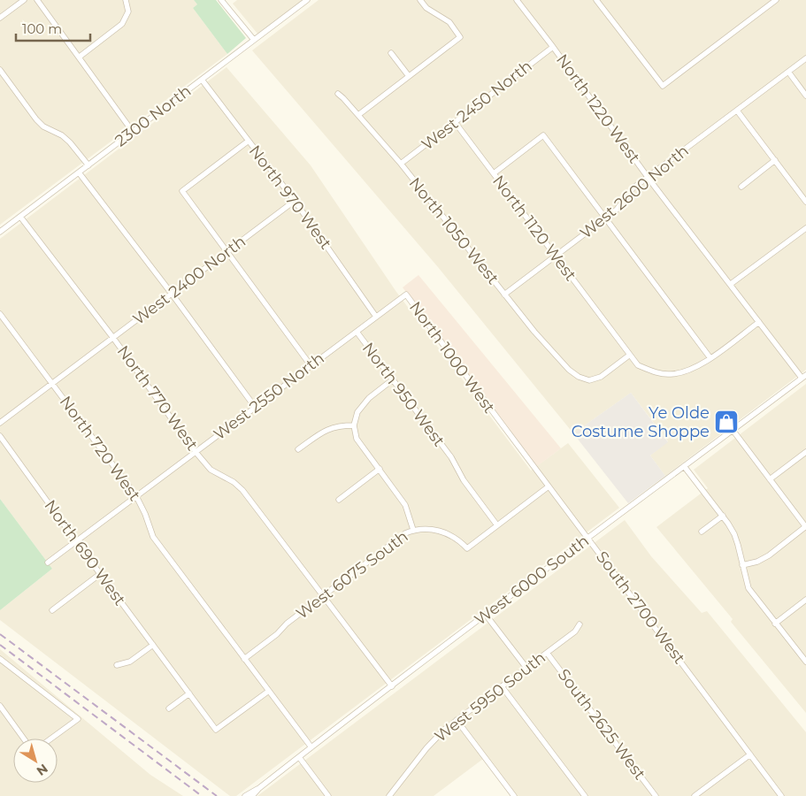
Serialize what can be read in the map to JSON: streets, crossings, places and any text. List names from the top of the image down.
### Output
{
  "streets": {
    "street": [
      "West 2450 North",
      "North 1220 West",
      "2300 North",
      "West 2600 North",
      "North 970 West",
      "North 1120 West",
      "North 1050 West",
      "West 2400 North",
      "North 1000 West",
      "North 950 West",
      "West 2550 North",
      "North 770 West",
      "North 720 West",
      "North 690 West",
      "West 6075 South",
      "West 6000 South",
      "South 2700 West",
      "West 5950 South",
      "South 2625 West"
    ]
  },
  "crossings": [
    ["West 2450 North", "North 1220 West"],
    ["West 2450 North", "North 1120 West"],
    ["West 2450 North", "North 1050 West"],
    ["North 1220 West", "West 2600 North"],
    ["North 1220 West", "West 6000 South"],
    ["2300 North", "North 970 West"],
    ["2300 North", "North 770 West"],
    ["West 2600 North", "North 1120 West"],
    ["West 2600 North", "North 1050 West"],
    ["North 970 West", "West 2400 North"],
    ["North 970 West", "West 2550 North"],
    ["North 1120 West", "North 1050 West"],
    ["West 2400 North", "North 770 West"],
    ["West 2400 North", "North 720 West"],
    ["North 1000 West", "West 2550 North"],
    ["North 1000 West", "South 2700 West"],
    ["North 950 West", "West 2550 North"],
    ["North 950 West", "West 6075 South"],
    ["West 2550 North", "North 770 West"],
    ["West 2550 North", "North 720 West"],
    ["West 2550 North", "North 690 West"],
    ["North 770 West", "West 6075 South"],
    ["North 770 West", "West 6000 South"],
    ["North 720 West", "North 690 West"],
    ["North 720 West", "West 6075 South"],
    ["North 720 West", "West 6000 South"],
    ["West 6000 South", "South 2700 West"],
    ["West 5950 South", "South 2625 West"]
  ],
  "places": {
    "shop": ["Ye Olde Costume Shoppe"]
  },
  "scale_bar": "100 m",
  "north": "bottom right"
}
